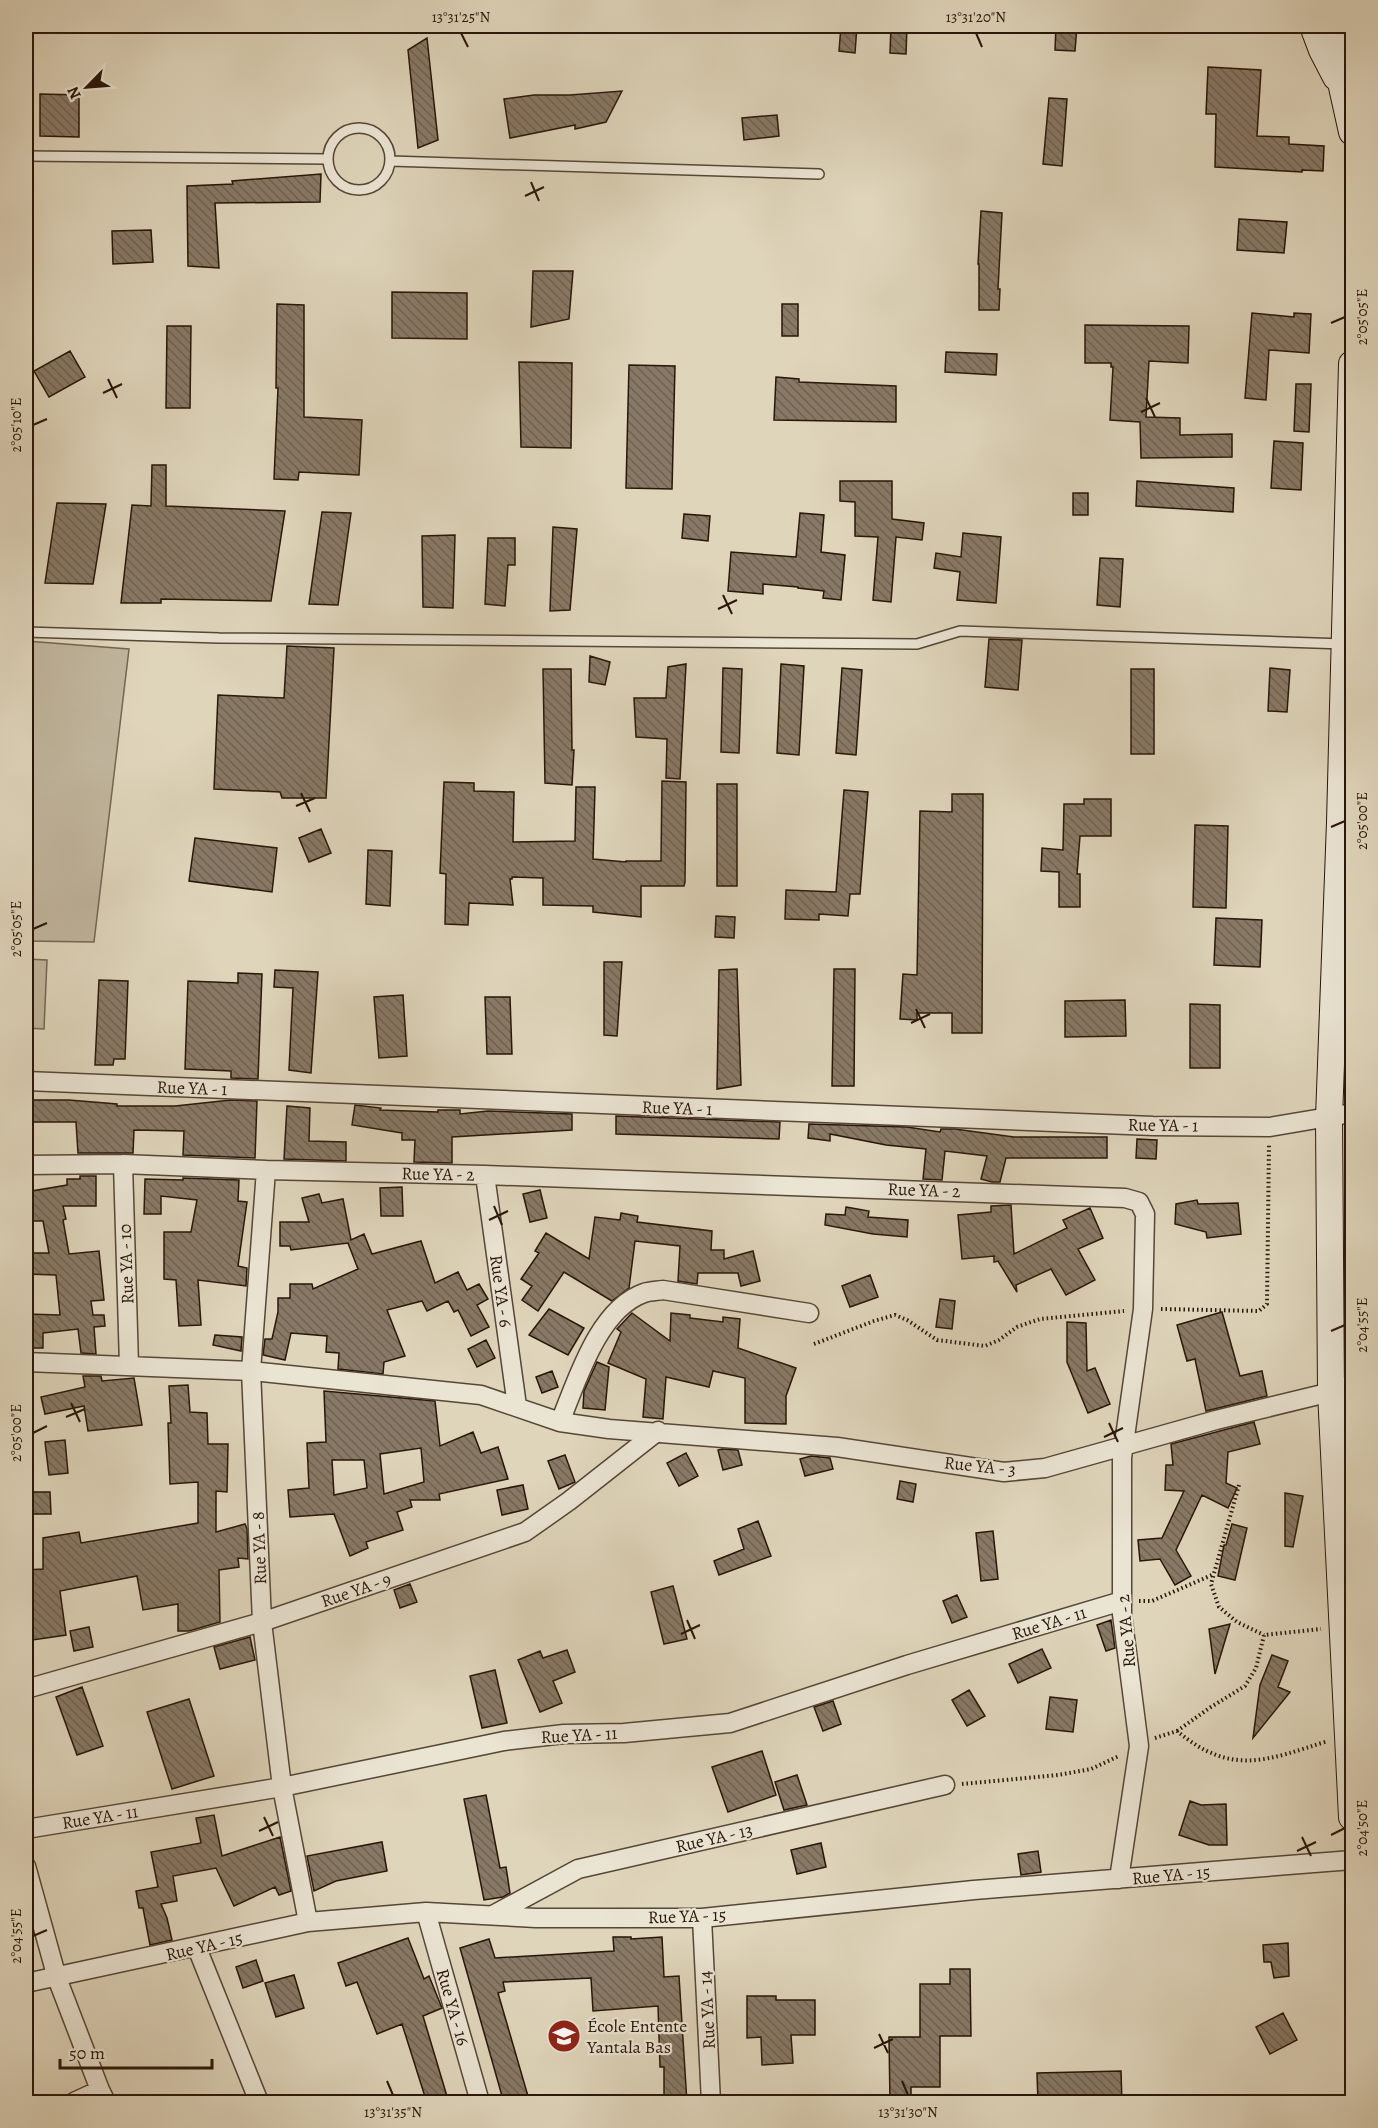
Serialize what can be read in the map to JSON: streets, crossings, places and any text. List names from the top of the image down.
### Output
{
  "streets": {
    "street": [
      "Rue YA - 1",
      "Rue YA - 2",
      "Rue YA - 10",
      "Rue YA - 6",
      "Rue YA - 3",
      "Rue YA - 8",
      "Rue YA - 9",
      "Rue YA - 11",
      "Rue YA - 13",
      "Rue YA - 15",
      "Rue YA - 16",
      "Rue YA - 14"
    ]
  },
  "crossings": [
    ["Rue YA - 2", "Rue YA - 10"],
    ["Rue YA - 2", "Rue YA - 6"],
    ["Rue YA - 2", "Rue YA - 3"],
    ["Rue YA - 2", "Rue YA - 8"],
    ["Rue YA - 2", "Rue YA - 11"],
    ["Rue YA - 2", "Rue YA - 15"],
    ["Rue YA - 10", "Rue YA - 3"],
    ["Rue YA - 6", "Rue YA - 3"],
    ["Rue YA - 3", "Rue YA - 8"],
    ["Rue YA - 3", "Rue YA - 9"],
    ["Rue YA - 8", "Rue YA - 9"],
    ["Rue YA - 8", "Rue YA - 11"],
    ["Rue YA - 8", "Rue YA - 15"],
    ["Rue YA - 13", "Rue YA - 15"],
    ["Rue YA - 15", "Rue YA - 16"],
    ["Rue YA - 15", "Rue YA - 14"]
  ],
  "places": {
    "school or university": ["École Entente Yantala Bas"]
  },
  "scale_bar": "50 m",
  "north": "bottom left",
  "coordinates": [
    "13°31'25\"N",
    "13°31'20\"N",
    "2°05'05\"E",
    "2°05'10\"E",
    "2°05'00\"E",
    "2°04'55\"E",
    "2°04'50\"E",
    "13°31'35\"N",
    "13°31'30\"N"
  ]
}
